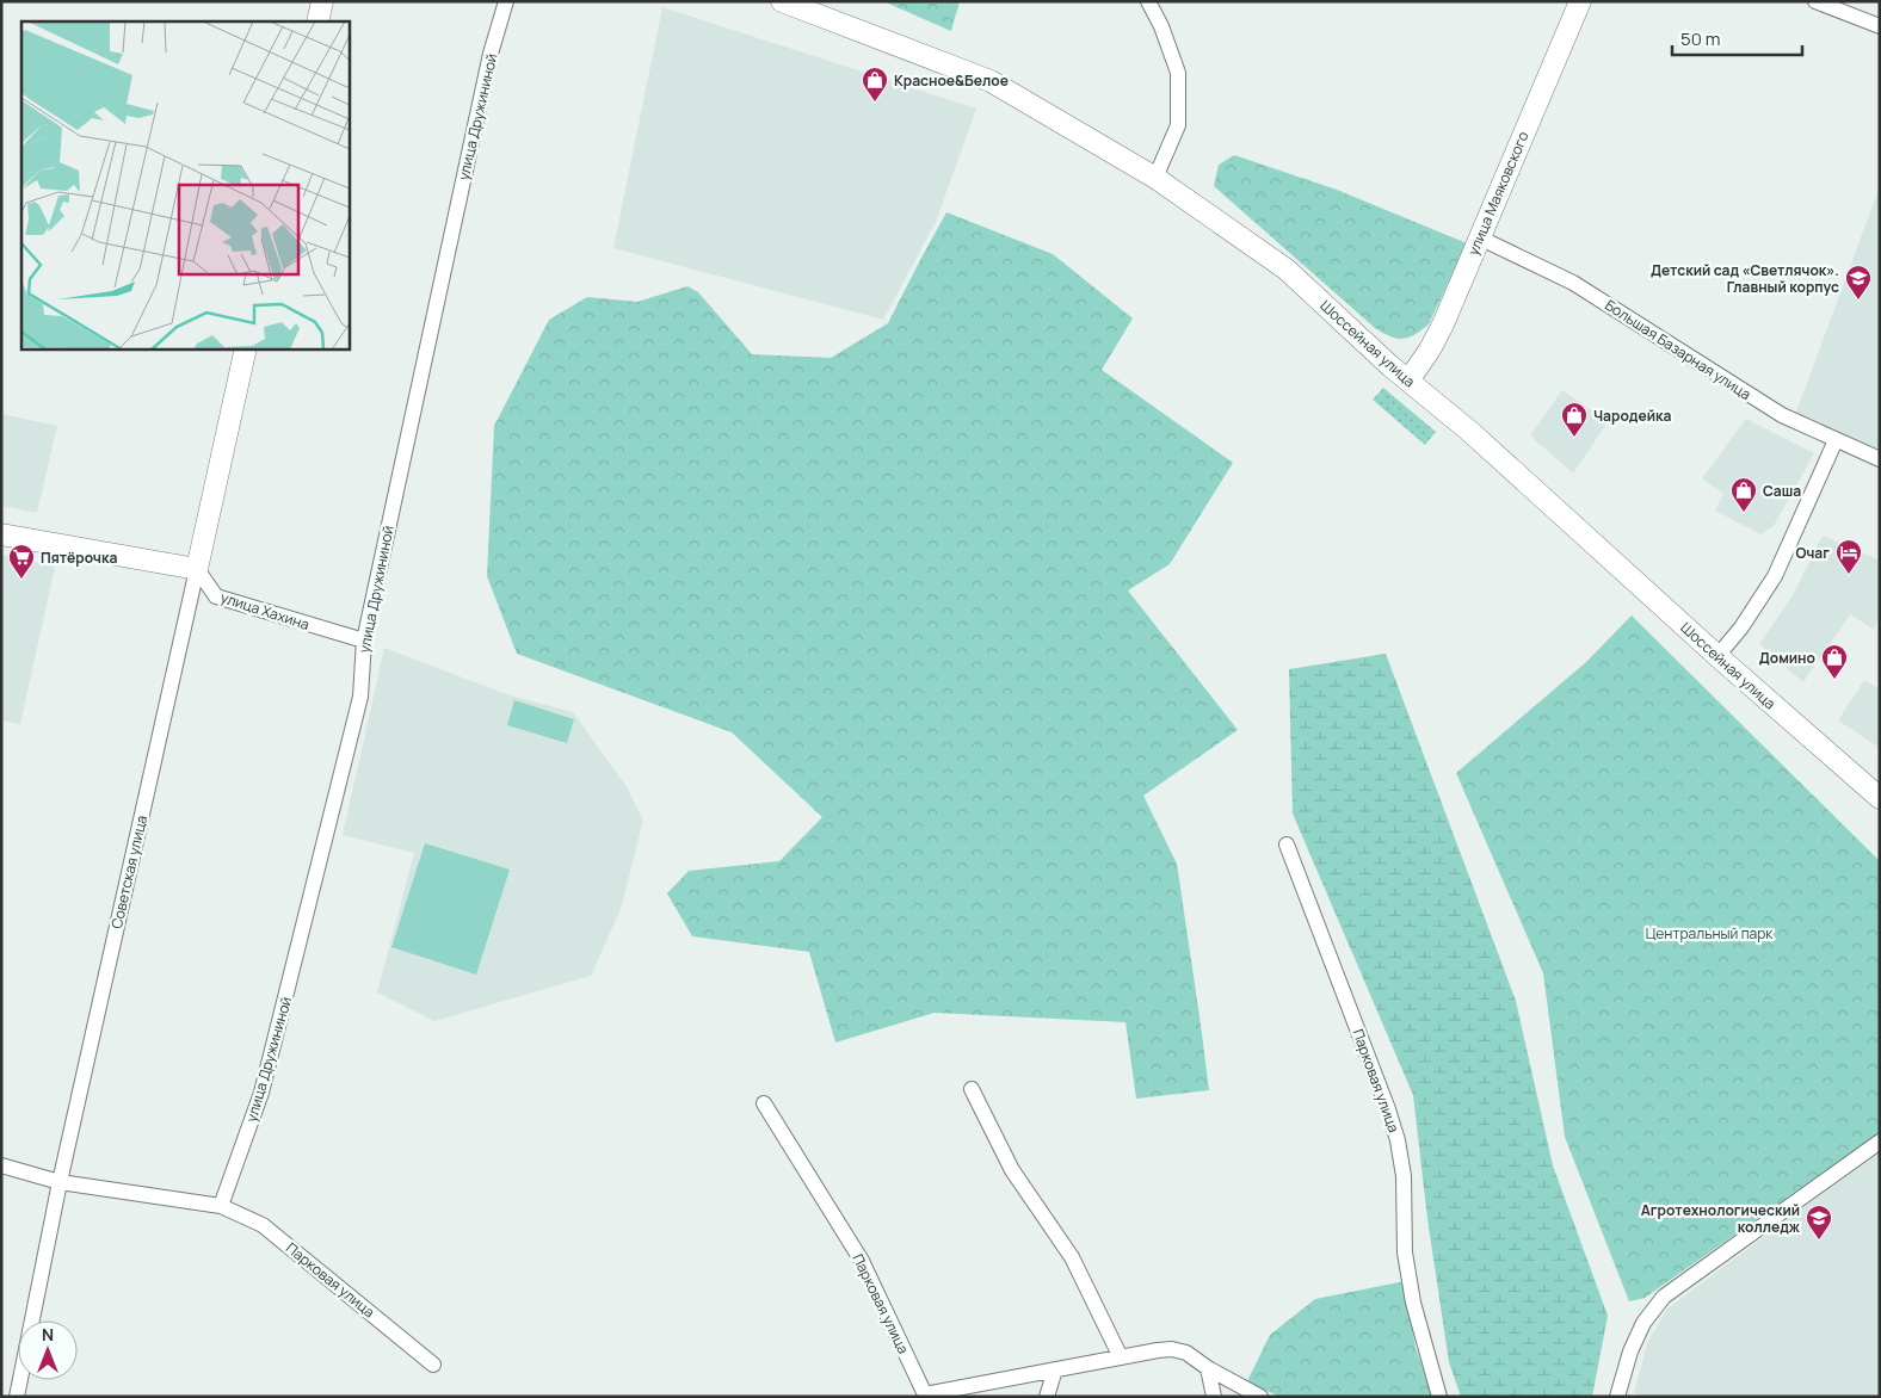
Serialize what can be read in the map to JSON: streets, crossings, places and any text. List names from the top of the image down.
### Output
{
  "streets": {
    "main road": ["улица Маяковского", "Шоссейная улица", "Советская улица"],
    "street": [
      "улица Дружининой",
      "Большая Базарная улица",
      "улица Хахина",
      "Парковая улица"
    ]
  },
  "crossings": [
    ["улица Дружининой", "улица Хахина"],
    ["улица Дружининой", "Парковая улица"],
    ["улица Маяковского", "Шоссейная улица"],
    ["улица Маяковского", "Большая Базарная улица"],
    ["улица Хахина", "Советская улица"],
    ["Советская улица", "Парковая улица"]
  ],
  "parks": ["Центральный парк"],
  "places": {
    "shop": [
      "Красное&Белое",
      "Чародейка",
      "Саша",
      "Домино"
    ],
    "school or university": ["Детский сад «Светлячок». Главный корпус", "Агротехнологический колледж"],
    "hotel": ["Очаг"],
    "supermarket": ["Пятёрочка"]
  },
  "scale_bar": "50 m",
  "north": "top"
}
